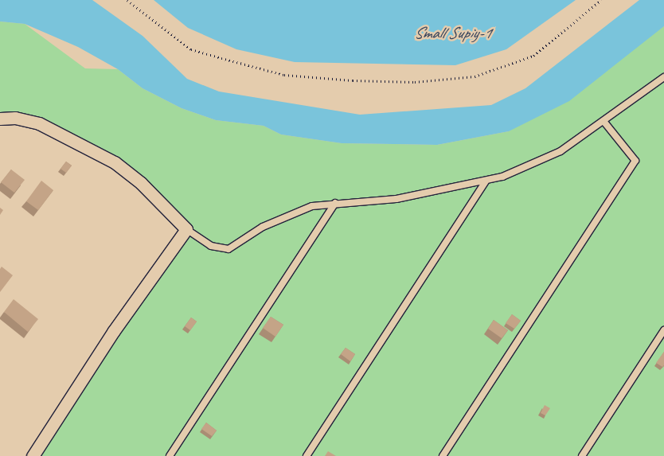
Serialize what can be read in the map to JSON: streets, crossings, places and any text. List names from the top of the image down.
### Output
{
  "water": ["Small Supiy-1"]
}
